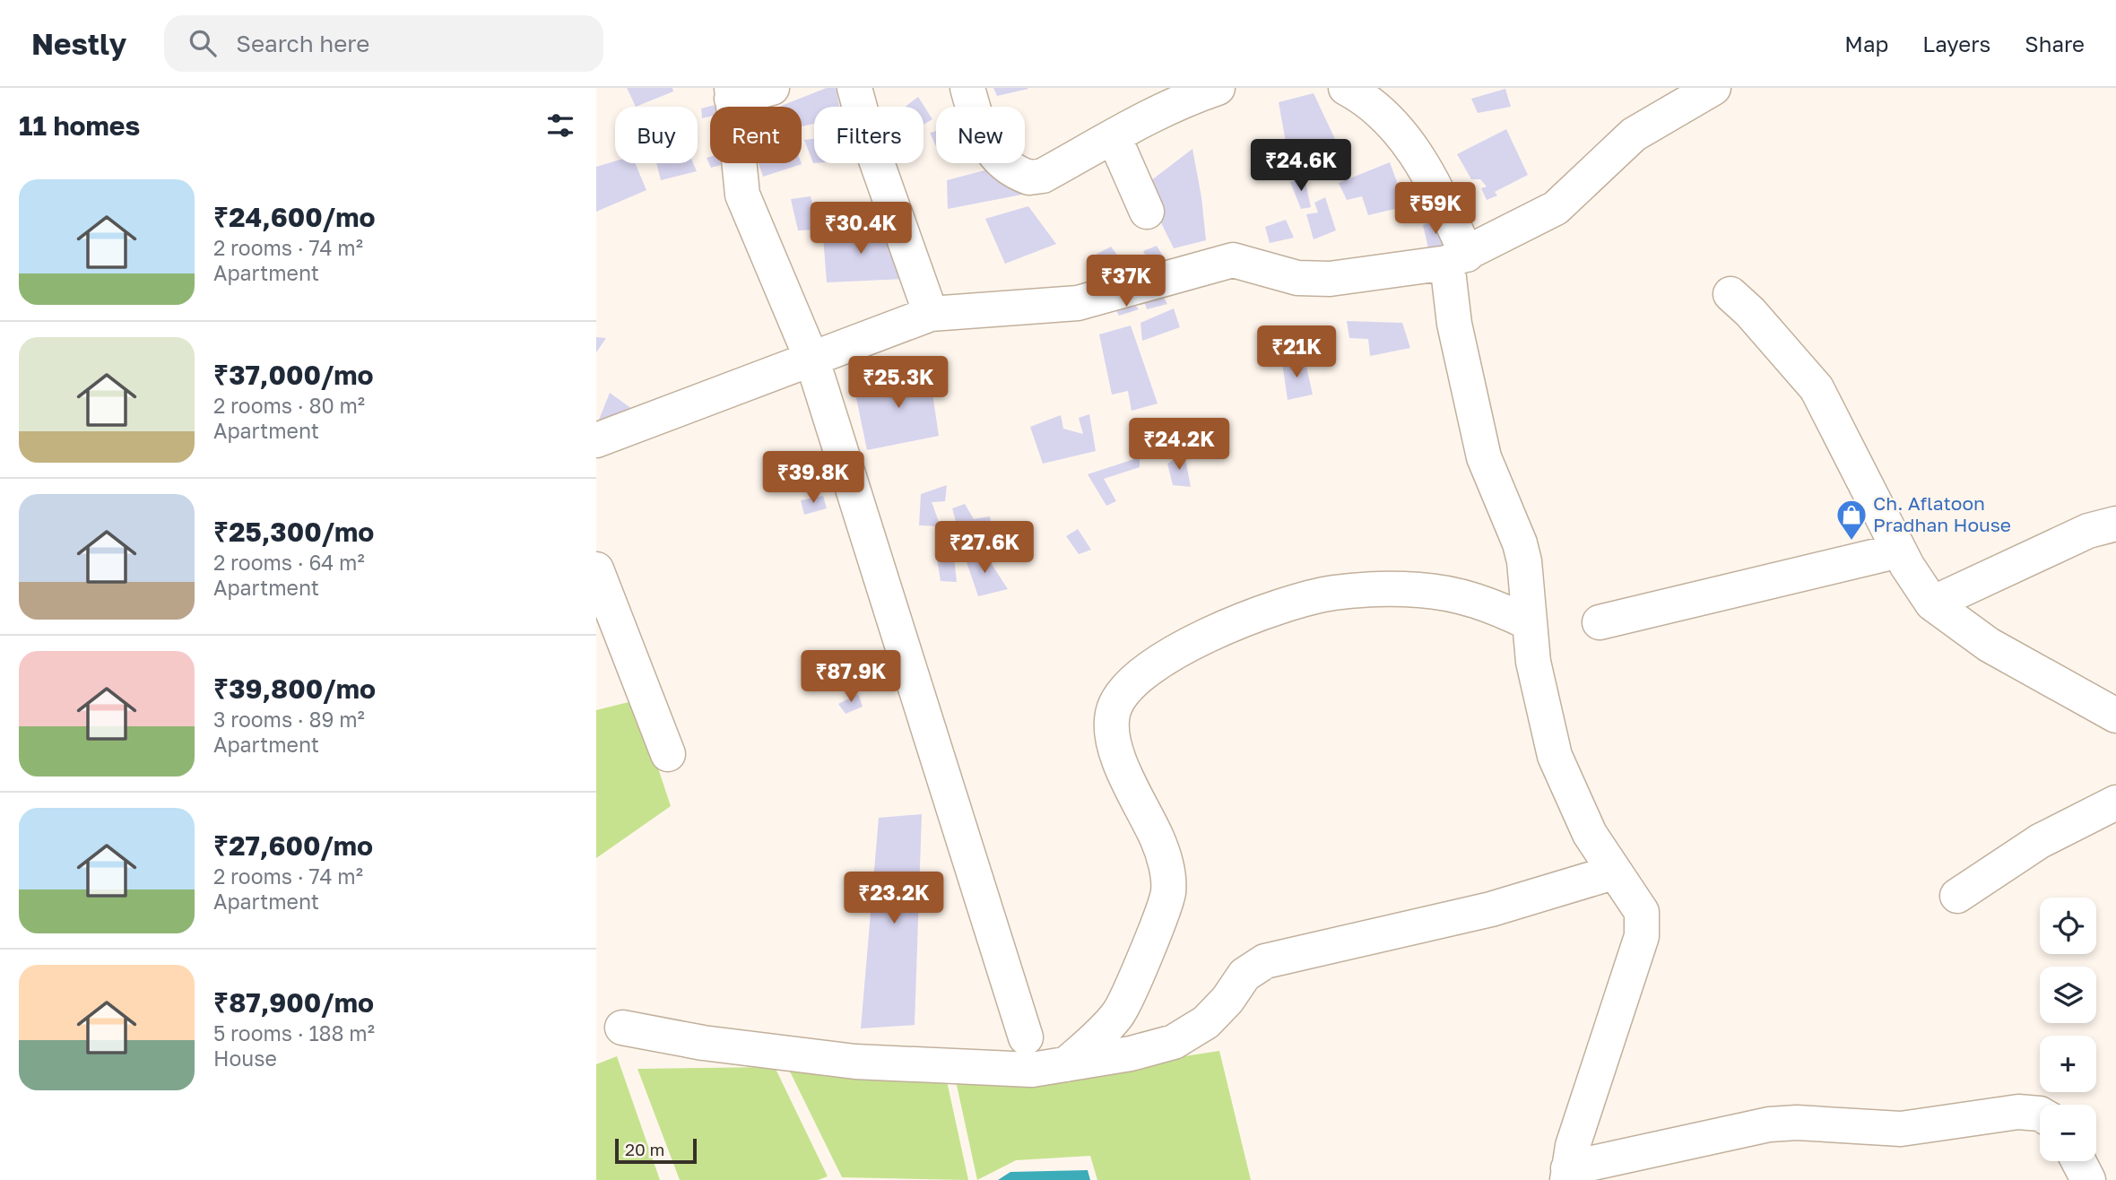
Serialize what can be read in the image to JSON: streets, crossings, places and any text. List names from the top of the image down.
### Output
{
  "places": {
    "shop": ["Ch. Aflatoon Pradhan House"]
  },
  "scale_bar": "20 m",
  "page": {
    "header": "Nestly",
    "search": "Search here",
    "nav": ["Map", "Layers", "Share"],
    "heading": "11 homes",
    "chip": [
      "Buy",
      "Rent",
      "Filters",
      "New"
    ],
    "price": [
      "₹24.6K",
      "₹59K",
      "₹30.4K",
      "₹37K",
      "₹21K",
      "₹25.3K",
      "₹24.2K",
      "₹39.8K",
      "₹27.6K",
      "₹87.9K",
      "₹23.2K"
    ],
    "list": [
      {
        "name": "₹24,600/mo",
        "note": "2 rooms · 74 m² · Apartment"
      },
      {
        "name": "₹37,000/mo",
        "note": "2 rooms · 80 m² · Apartment"
      },
      {
        "name": "₹25,300/mo",
        "note": "2 rooms · 64 m² · Apartment"
      },
      {
        "name": "₹39,800/mo",
        "note": "3 rooms · 89 m² · Apartment"
      },
      {
        "name": "₹27,600/mo",
        "note": "2 rooms · 74 m² · Apartment"
      },
      {
        "name": "₹87,900/mo",
        "note": "5 rooms · 188 m² · House"
      }
    ],
    "map_buttons": ["+", "−"],
    "scale": "20 m"
  }
}
